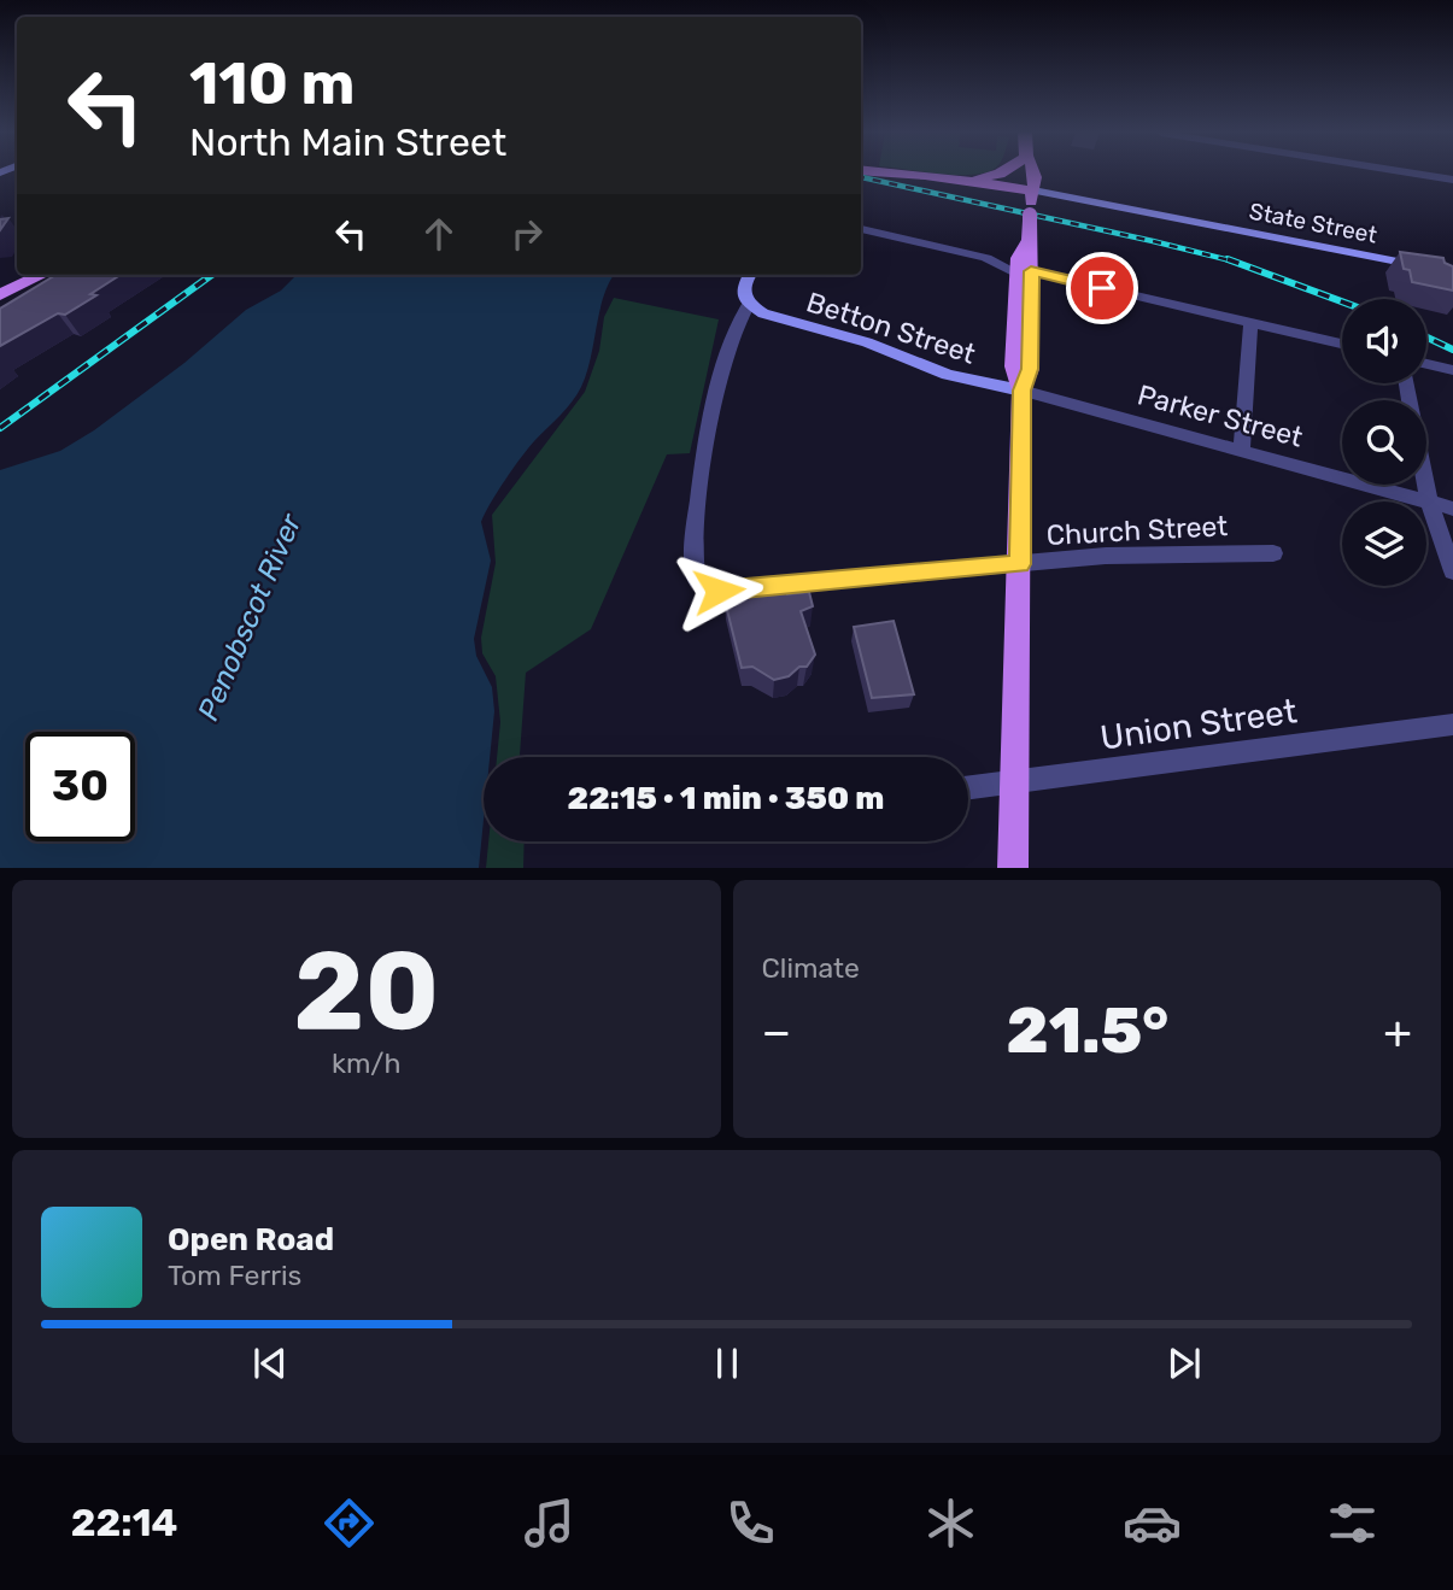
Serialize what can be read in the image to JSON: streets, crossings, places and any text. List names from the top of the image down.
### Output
{
  "streets": {
    "main road": ["State Street", "Betton Street"],
    "street": ["Parker Street", "Church Street", "Union Street"]
  },
  "crossings": [
    ["Betton Street", "Parker Street"],
    ["Betton Street", "Church Street"]
  ],
  "water": ["Penobscot River"],
  "page": {
    "turn": ["110 m", "North Main Street"],
    "limit": "30",
    "trip": "22:15 · 1 min · 350 m",
    "tile": [
      ["20", "km/h"],
      "Climate"
    ],
    "heat": ["−", "21.5°", "+"],
    "song": ["Open Road", "Tom Ferris"],
    "tabs": "22:14"
  }
}
